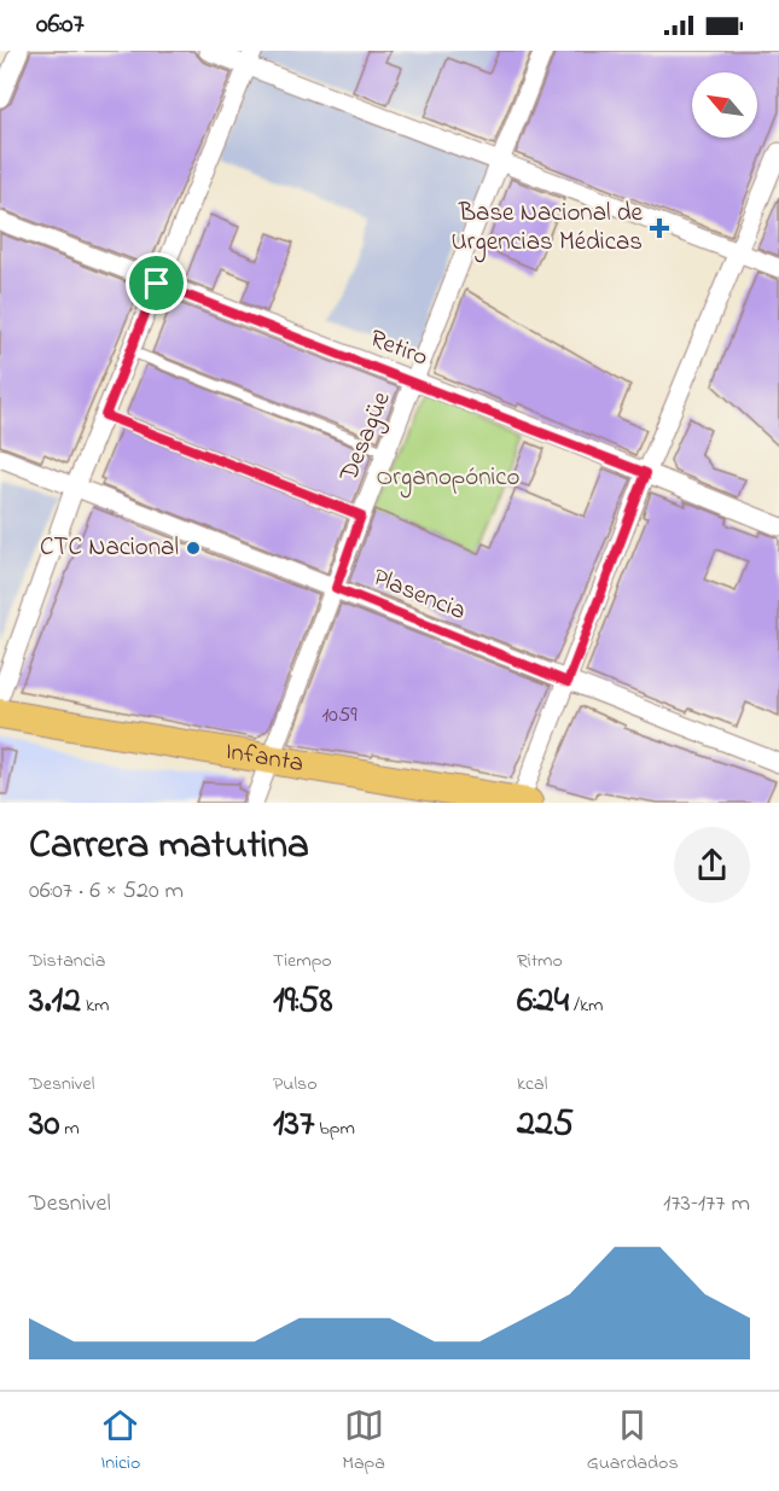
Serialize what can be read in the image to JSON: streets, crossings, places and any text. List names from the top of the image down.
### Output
{
  "streets": {
    "main road": ["Infanta"],
    "street": ["Retiro", "Desagüe", "Plasencia"]
  },
  "crossings": [
    ["Retiro", "Desagüe"],
    ["Desagüe", "Plasencia"],
    ["Desagüe", "Infanta"]
  ],
  "parks": ["Organopónico"],
  "places": {
    "health": ["Base Nacional de Urgencias Médicas"],
    "other": ["CTC Nacional"]
  },
  "house_numbers": ["1059"],
  "north": "top left",
  "page": {
    "status": "06:07",
    "heading": ["Carrera matutina", "06:07 · 6 × 520 m"],
    "stats": [
      ["Distancia", "3.12 km"],
      ["Tiempo", "19:58"],
      ["Ritmo", "6:24 /km"],
      ["Desnivel", "30 m"],
      ["Pulso", "137 bpm"],
      ["kcal", "225"]
    ],
    "chart": ["Desnivel", "173–177 m"],
    "tabs": ["Inicio", "Mapa", "Guardados"]
  }
}
